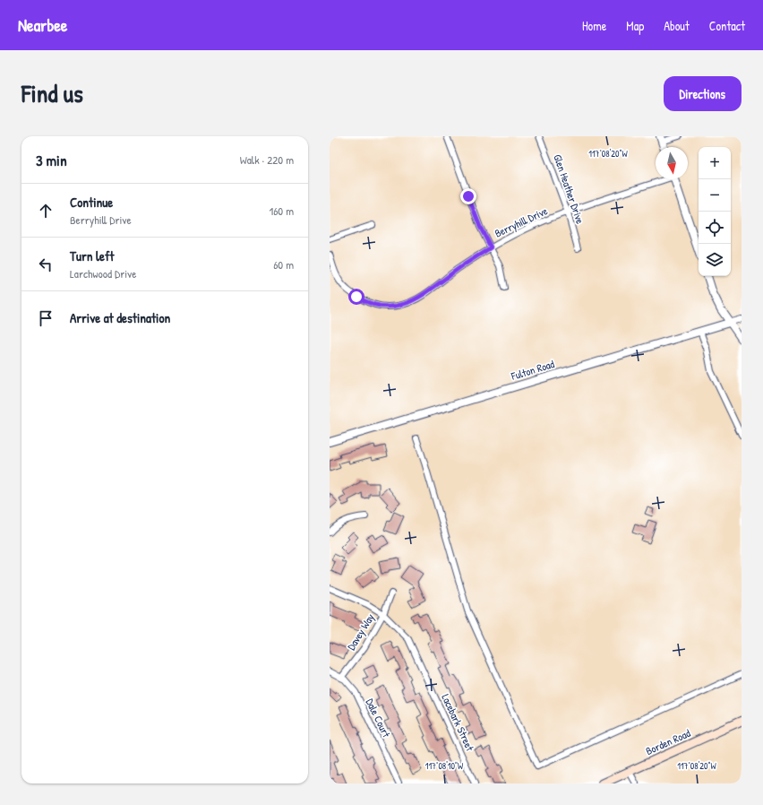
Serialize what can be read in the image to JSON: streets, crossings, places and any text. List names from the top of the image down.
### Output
{
  "streets": {
    "main road": ["Borden Road"],
    "street": [
      "Glen Heather Drive",
      "Berryhill Drive",
      "Fulton Road",
      "Davey Way",
      "Dale Court",
      "Lacebark Street"
    ]
  },
  "crossings": [
    ["Glen Heather Drive", "Berryhill Drive"],
    ["Davey Way", "Dale Court"],
    ["Davey Way", "Lacebark Street"]
  ],
  "north": "bottom",
  "page": {
    "header": "Nearbee",
    "nav": [
      "Home",
      "Map",
      "About",
      "Contact"
    ],
    "title": "Find us",
    "buttons": "Directions",
    "heading": ["3 min", "Walk · 220 m"],
    "map_buttons": ["+", "−"],
    "list": [
      ["Continue", "Berryhill Drive", "160 m"],
      ["Turn left", "Larchwood Drive", "60 m"],
      "Arrive at destination"
    ]
  },
  "coordinates": ["117°08'20\"W", "117°08'10\"W"]
}
